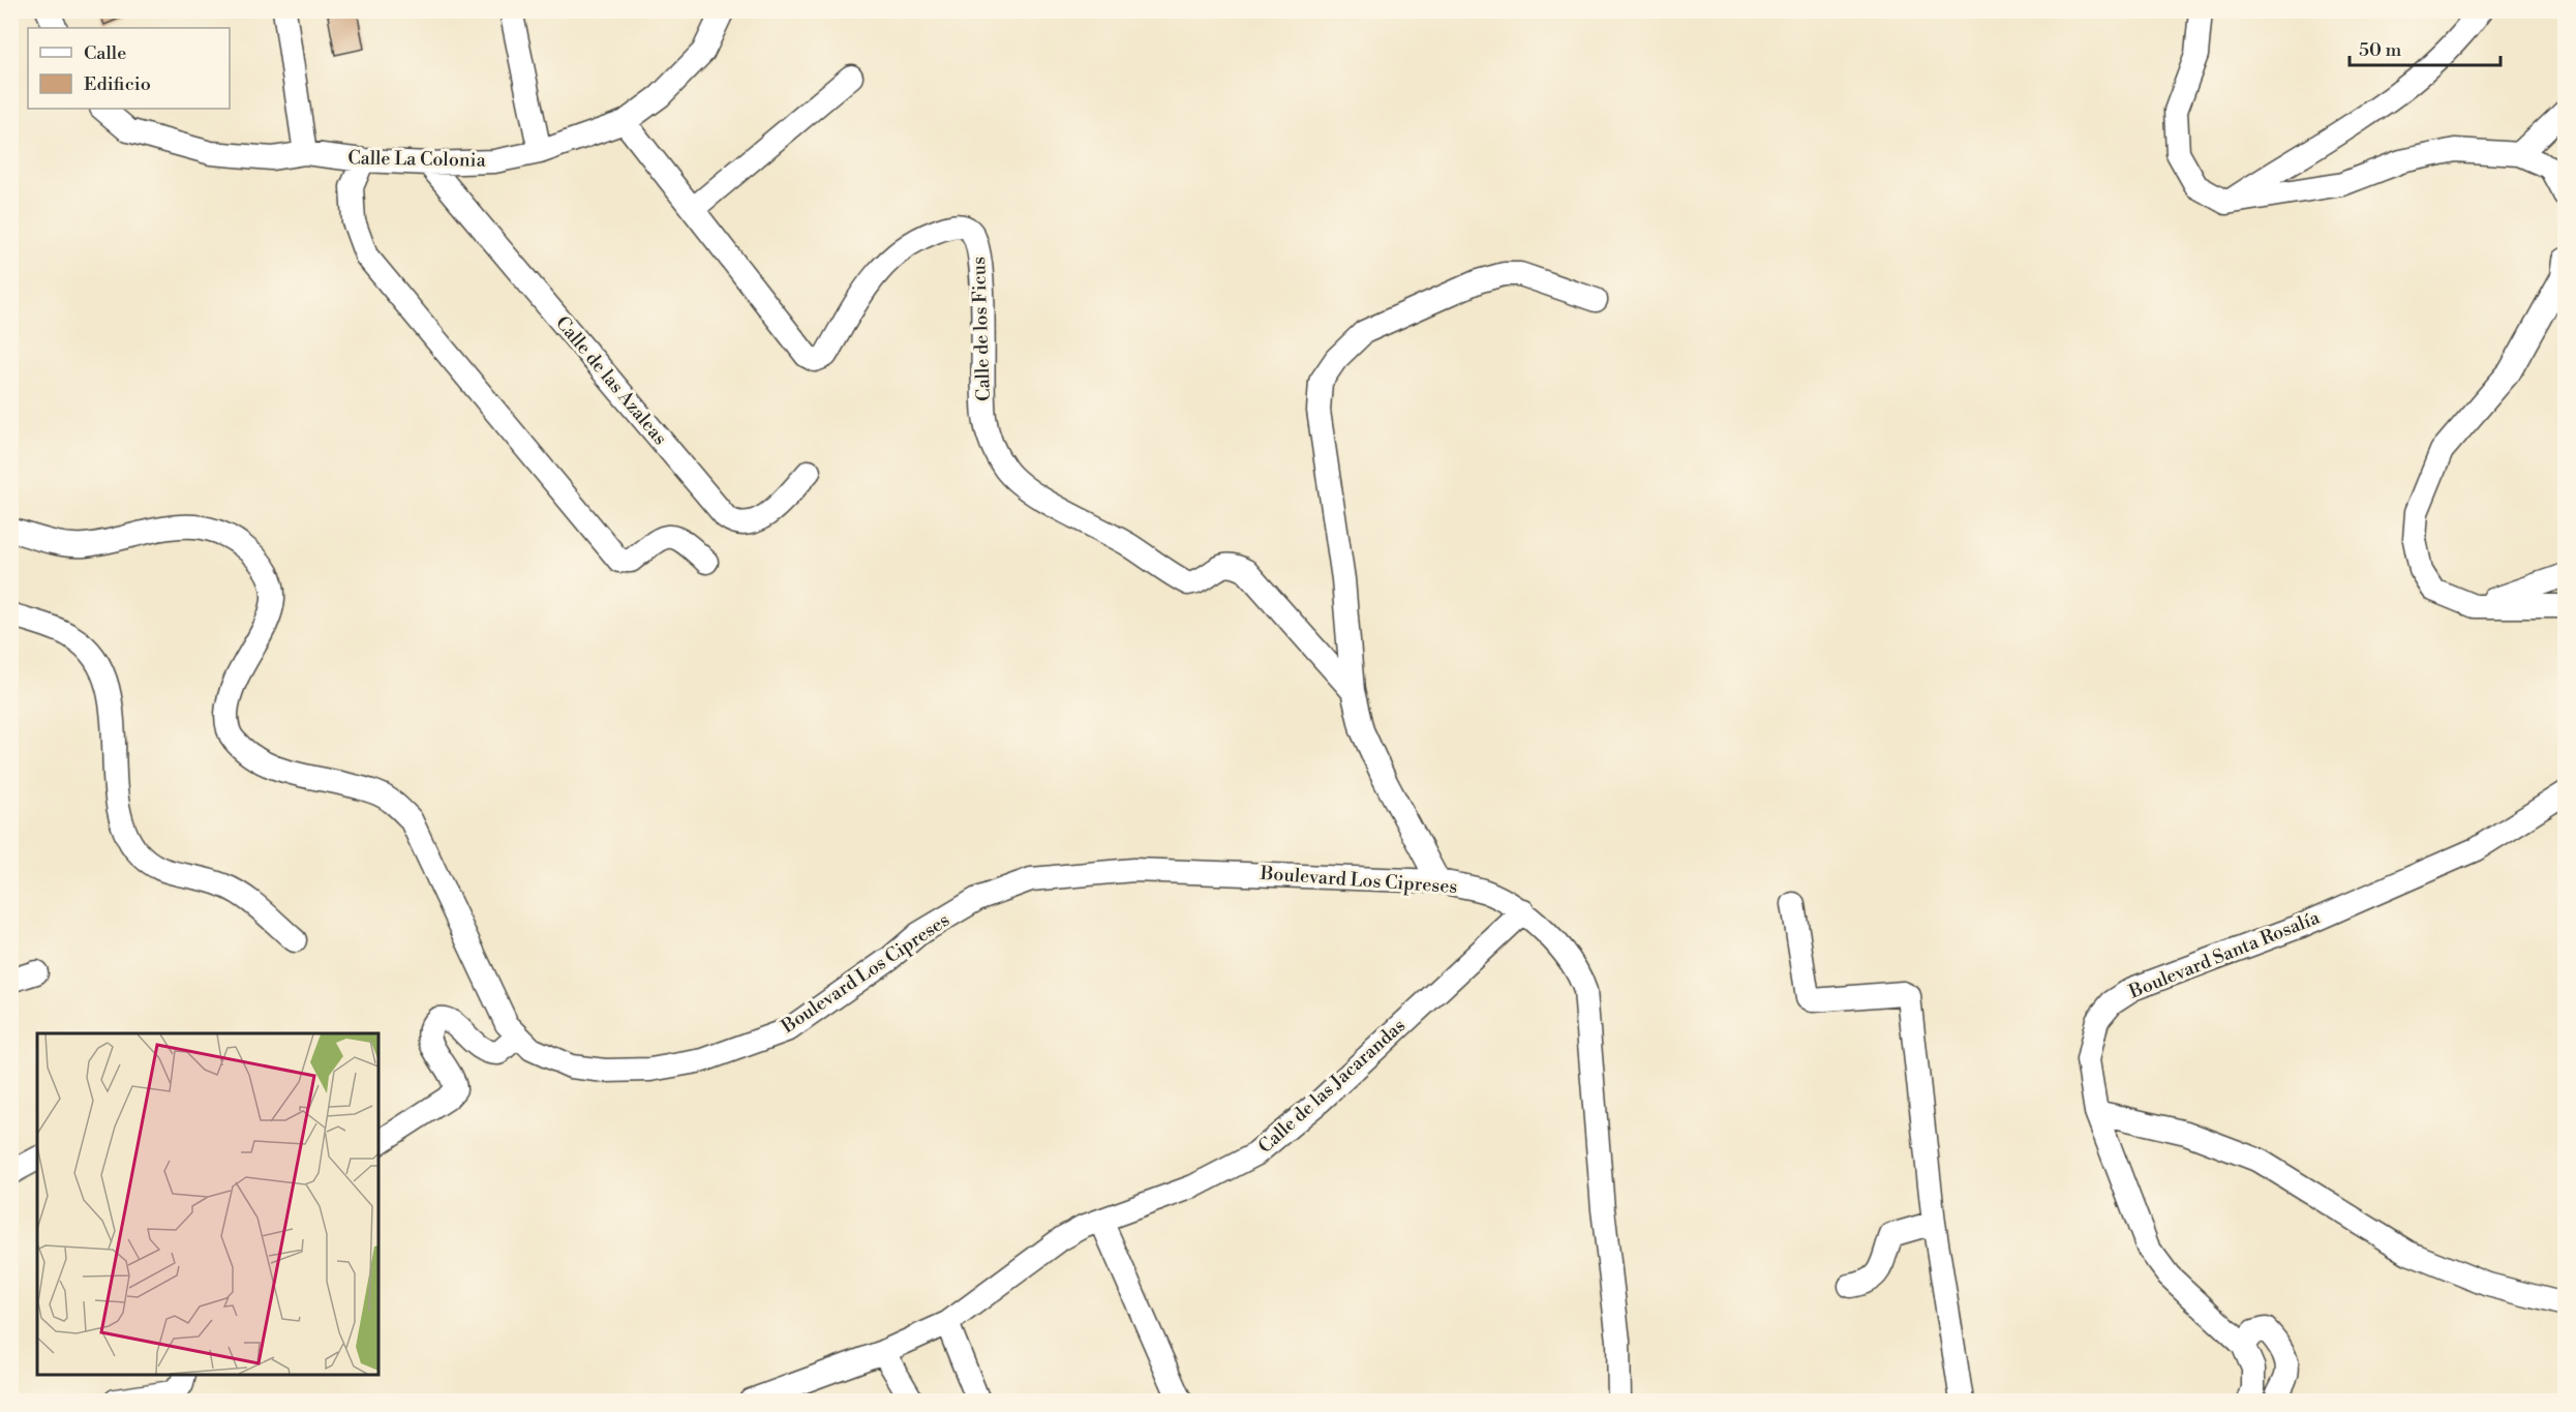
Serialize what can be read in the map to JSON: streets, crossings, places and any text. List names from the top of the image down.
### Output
{
  "streets": {
    "street": [
      "Calle La Colonia",
      "Calle de los Ficus",
      "Calle de las Azaleas",
      "Boulevard Los Cipreses",
      "Boulevard Santa Rosalía",
      "Calle de las Jacarandas"
    ]
  },
  "crossings": [
    ["Calle La Colonia", "Calle de los Ficus"],
    ["Calle La Colonia", "Calle de las Azaleas"],
    ["Boulevard Los Cipreses", "Calle de las Jacarandas"]
  ],
  "legend": ["Calle", "Edificio"],
  "scale_bar": "50 m"
}
